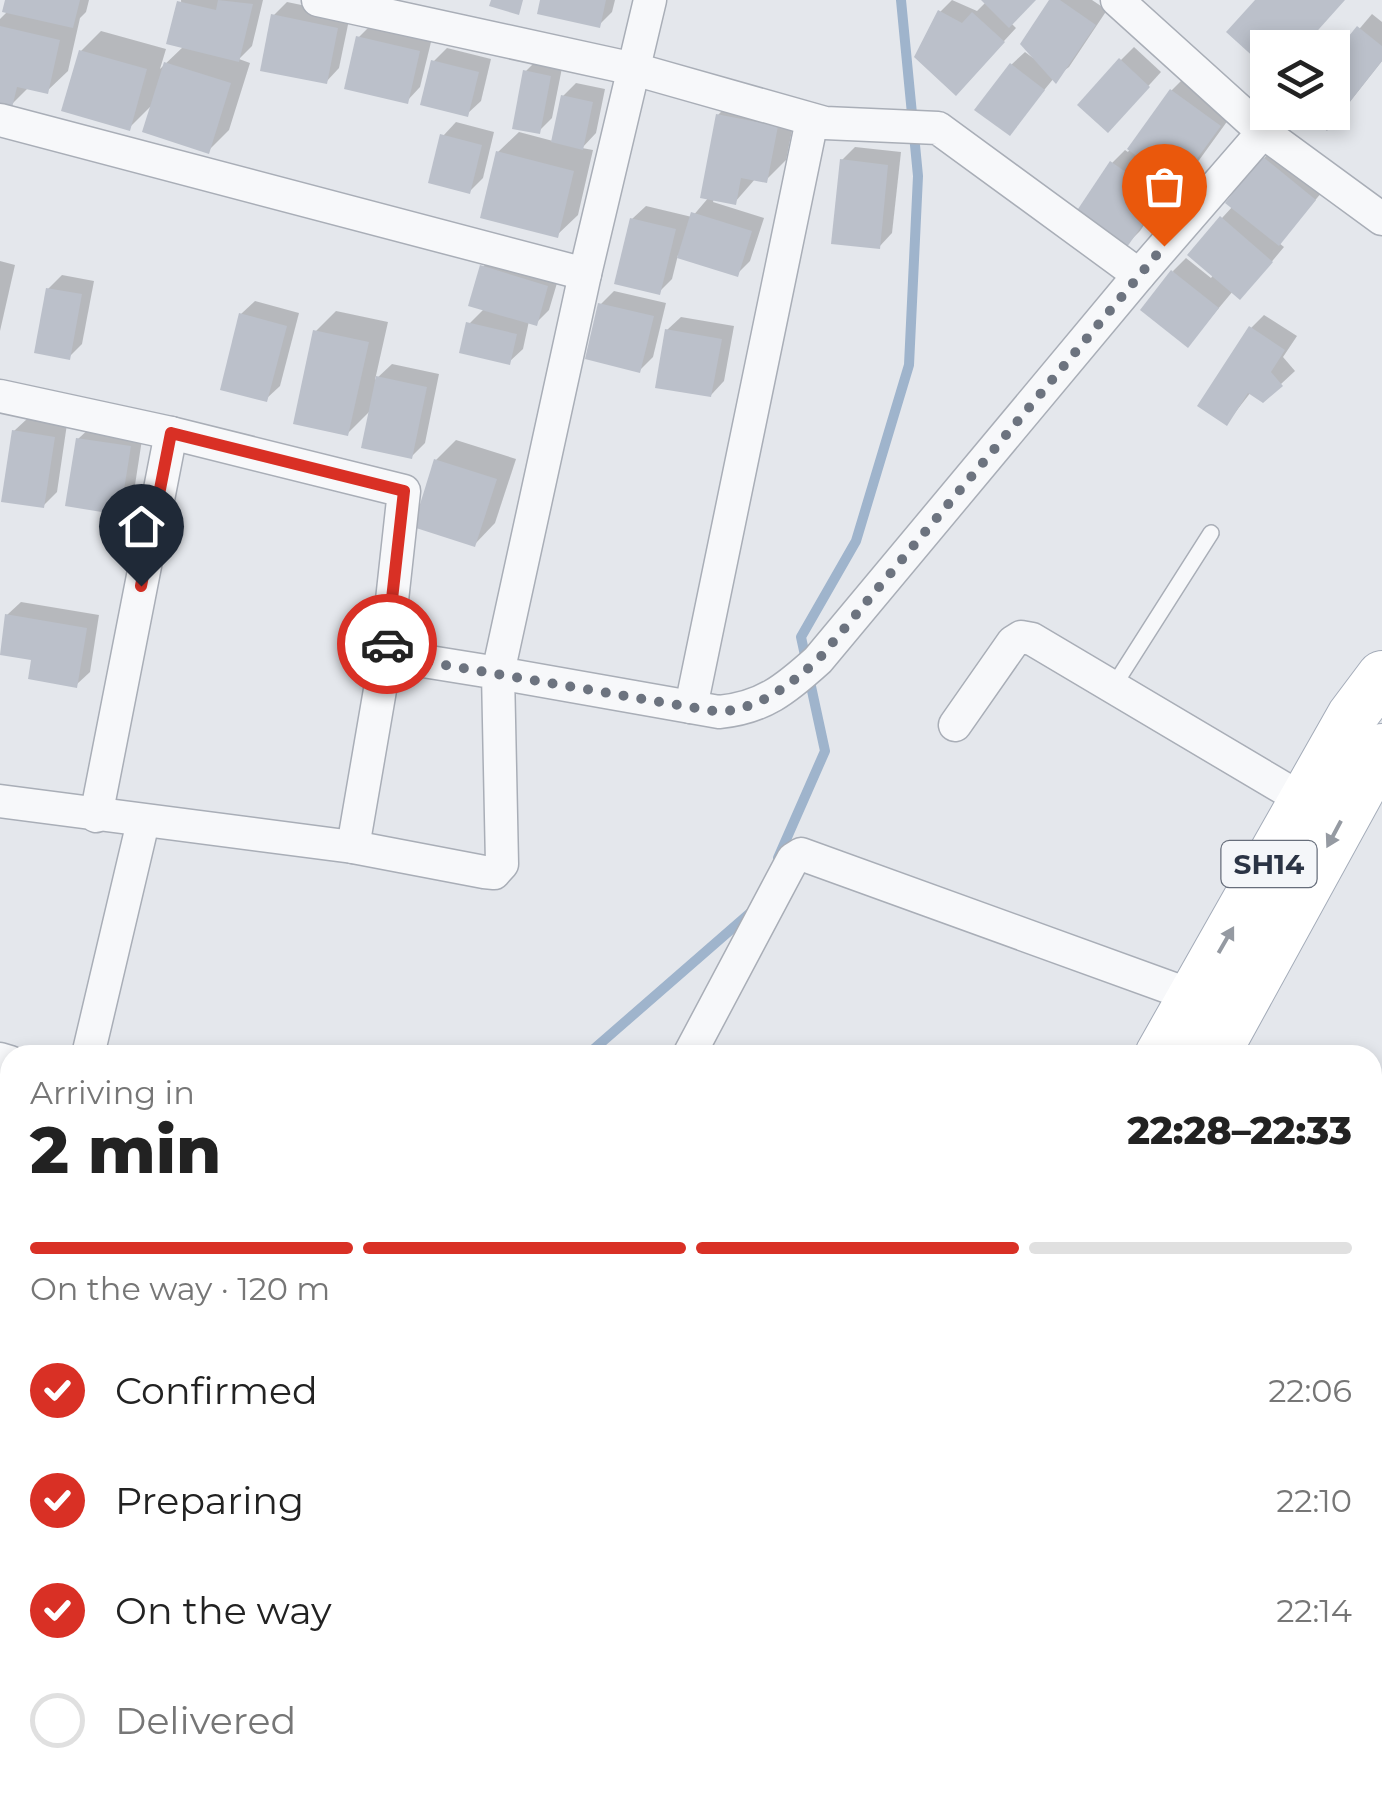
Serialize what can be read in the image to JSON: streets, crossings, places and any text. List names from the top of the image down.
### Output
{
  "streets": {
    "main road": ["SH14"]
  },
  "page": {
    "heading": ["2 min", "Arriving in", "22:28–22:33"],
    "bar": "On the way · 120 m",
    "list": [
      ["Confirmed", "22:06"],
      ["Preparing", "22:10"],
      ["On the way", "22:14"],
      "Delivered"
    ]
  }
}
